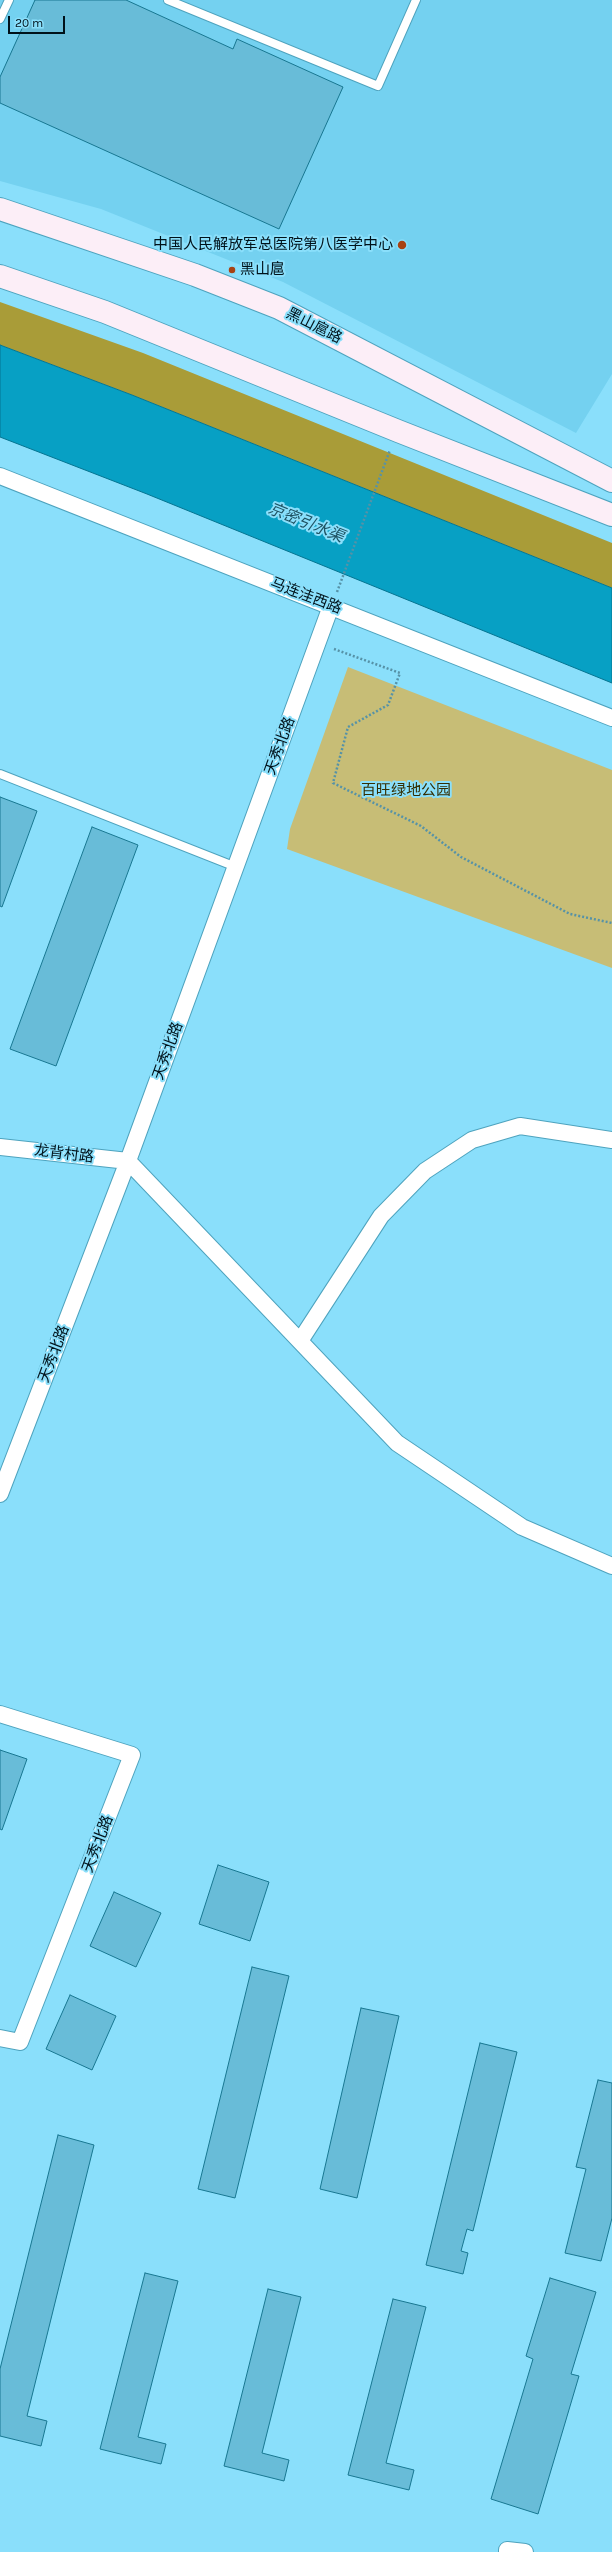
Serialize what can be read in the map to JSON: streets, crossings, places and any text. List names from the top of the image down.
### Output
{
  "streets": {
    "main road": ["黑山扈路"],
    "street": ["马连洼西路", "天秀北路", "龙背村路"]
  },
  "crossings": [
    ["马连洼西路", "天秀北路"],
    ["天秀北路", "龙背村路"]
  ],
  "water": ["京密引水渠"],
  "parks": ["百旺绿地公园"],
  "places": ["中国人民解放军总医院第八医学中心", "黑山扈"],
  "scale_bar": "20 m"
}
